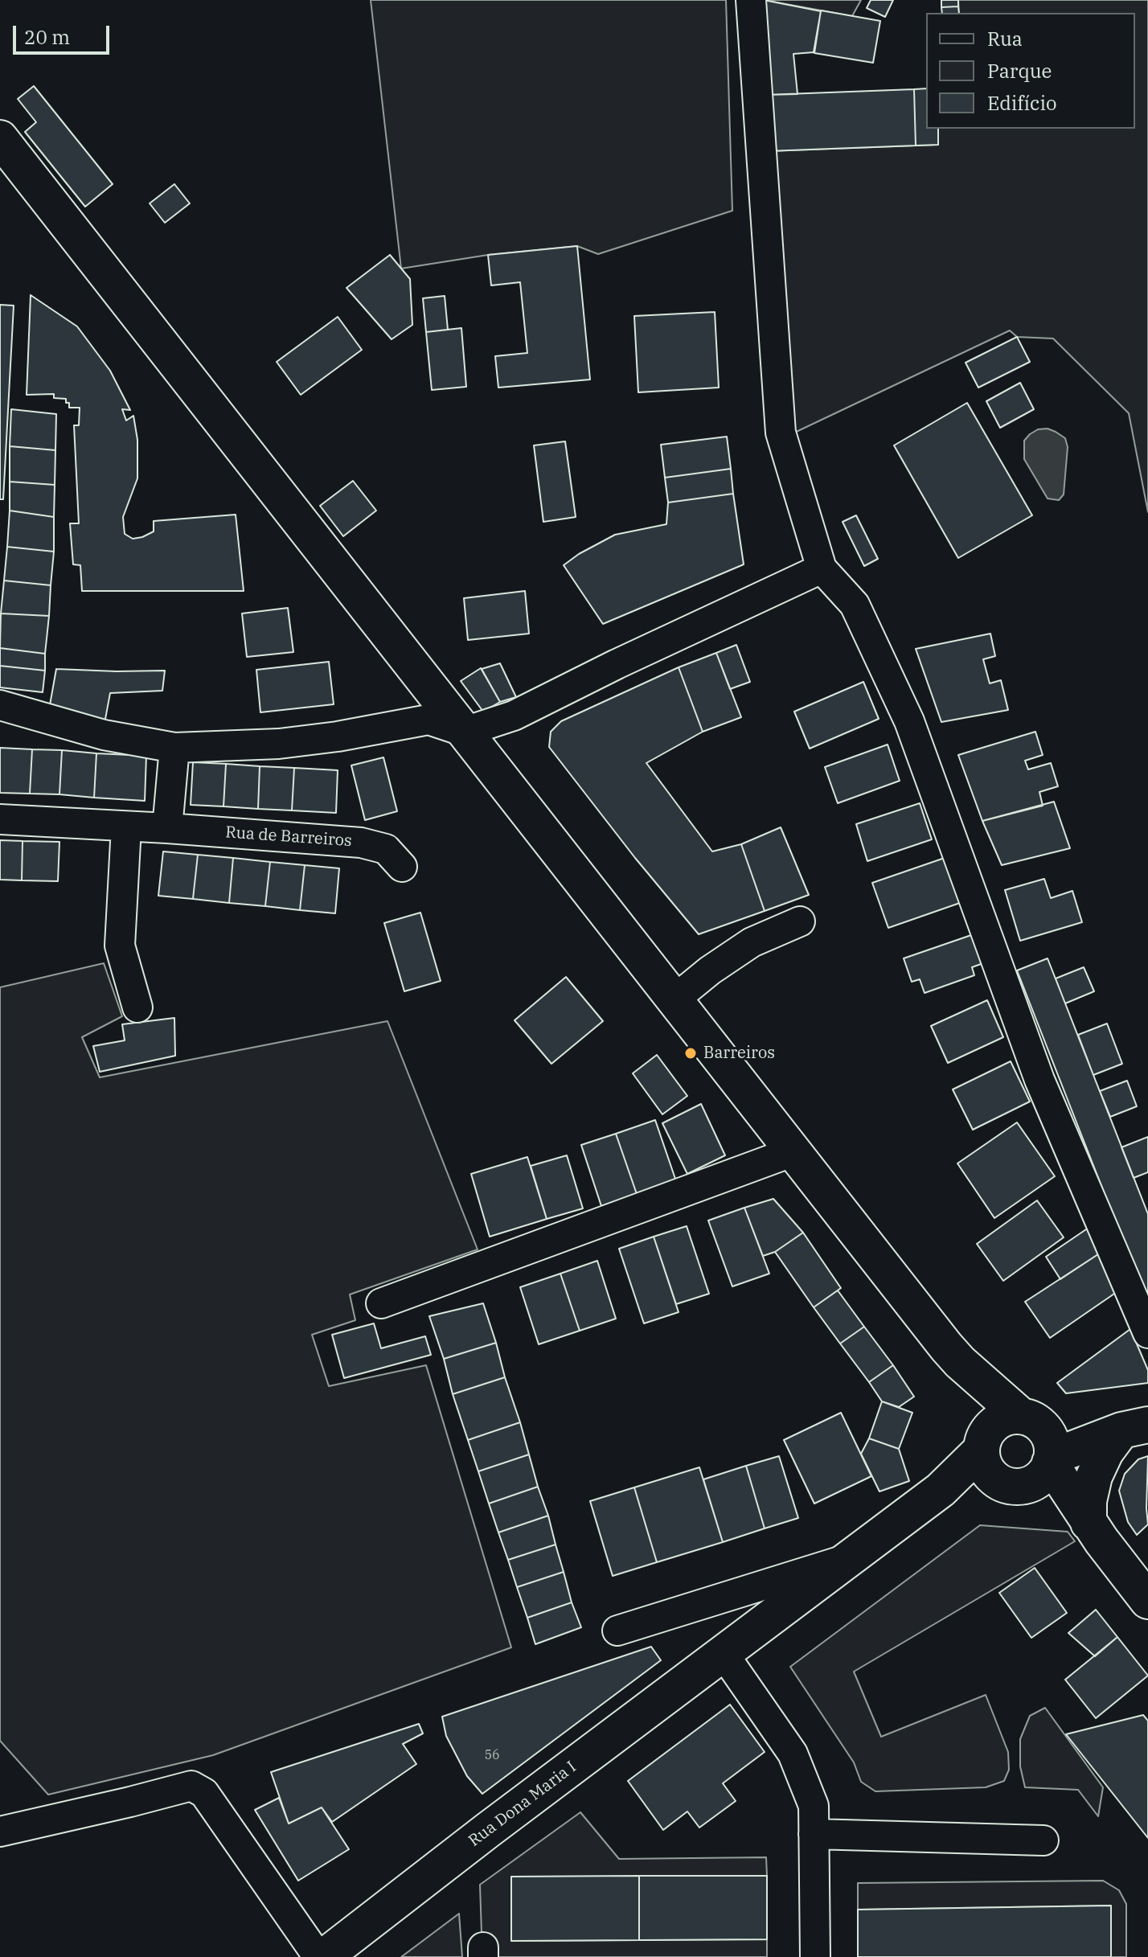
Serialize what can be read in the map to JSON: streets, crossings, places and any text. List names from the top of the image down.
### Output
{
  "streets": {
    "main road": ["Rua Dona Maria I"],
    "street": ["Rua de Barreiros"]
  },
  "places": ["Barreiros"],
  "house_numbers": ["56"],
  "legend": ["Rua", "Parque", "Edifício"],
  "scale_bar": "20 m"
}
